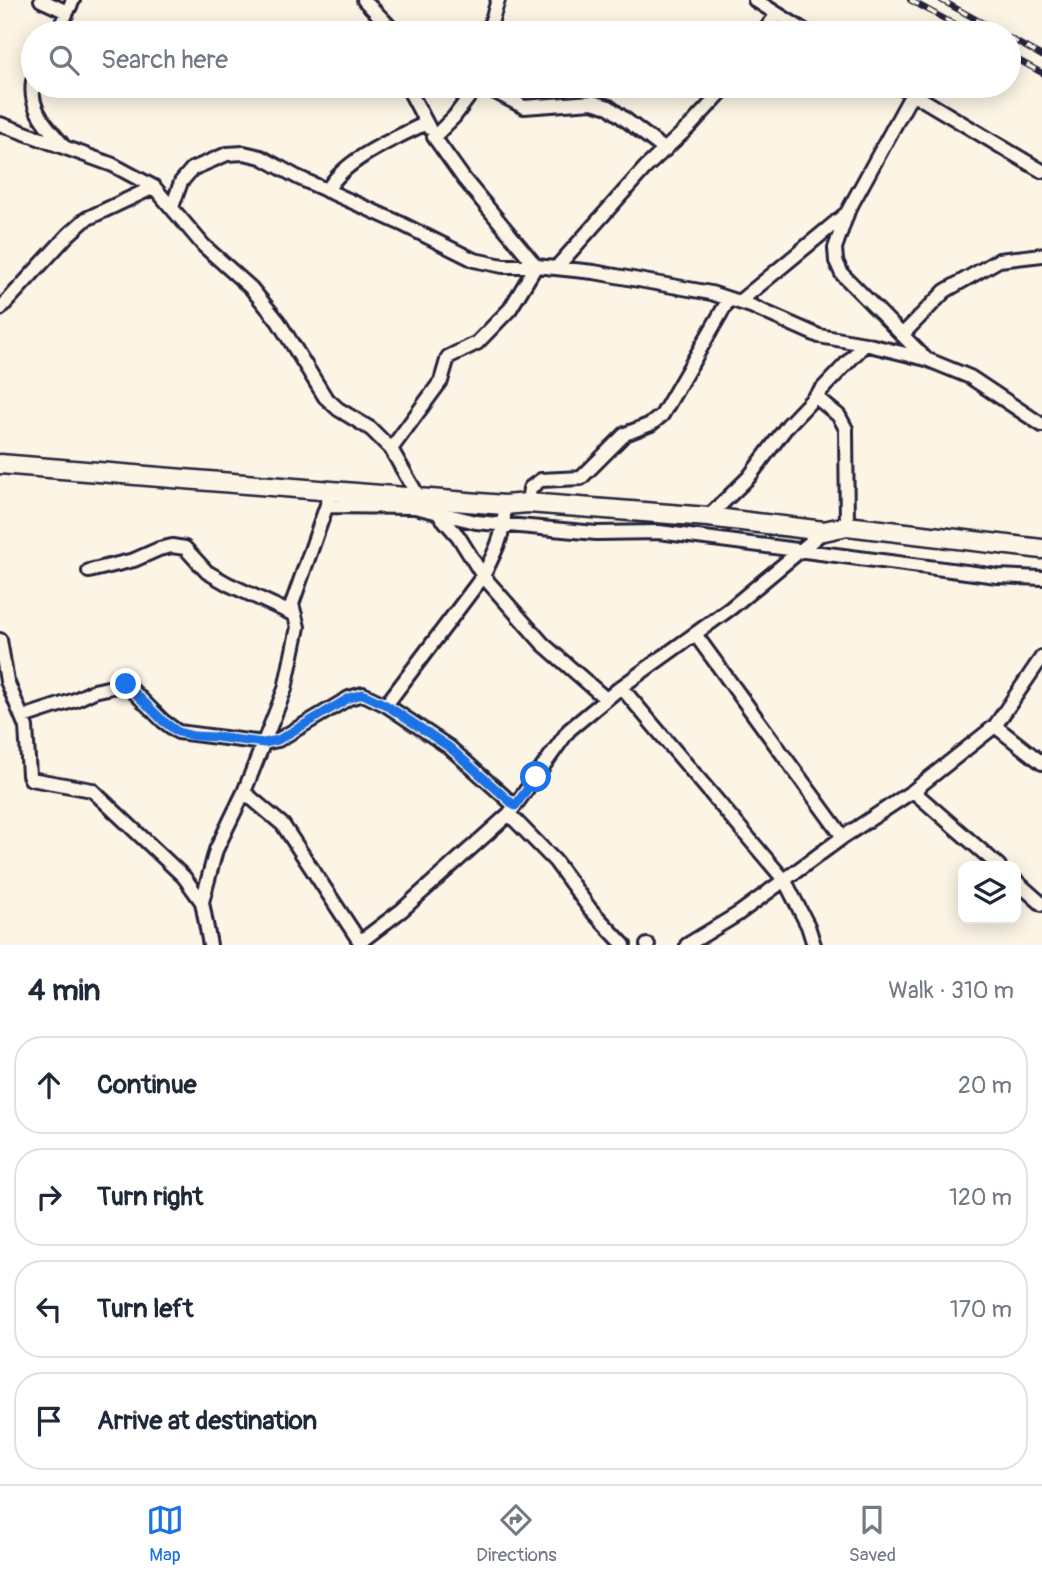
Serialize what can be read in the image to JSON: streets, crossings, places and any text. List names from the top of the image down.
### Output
{
  "page": {
    "search": "Search here",
    "heading": ["4 min", "Walk · 310 m"],
    "list": [
      ["Continue", "20 m"],
      ["Turn right", "120 m"],
      ["Turn left", "170 m"],
      "Arrive at destination"
    ],
    "nav": ["Map", "Directions", "Saved"]
  }
}
